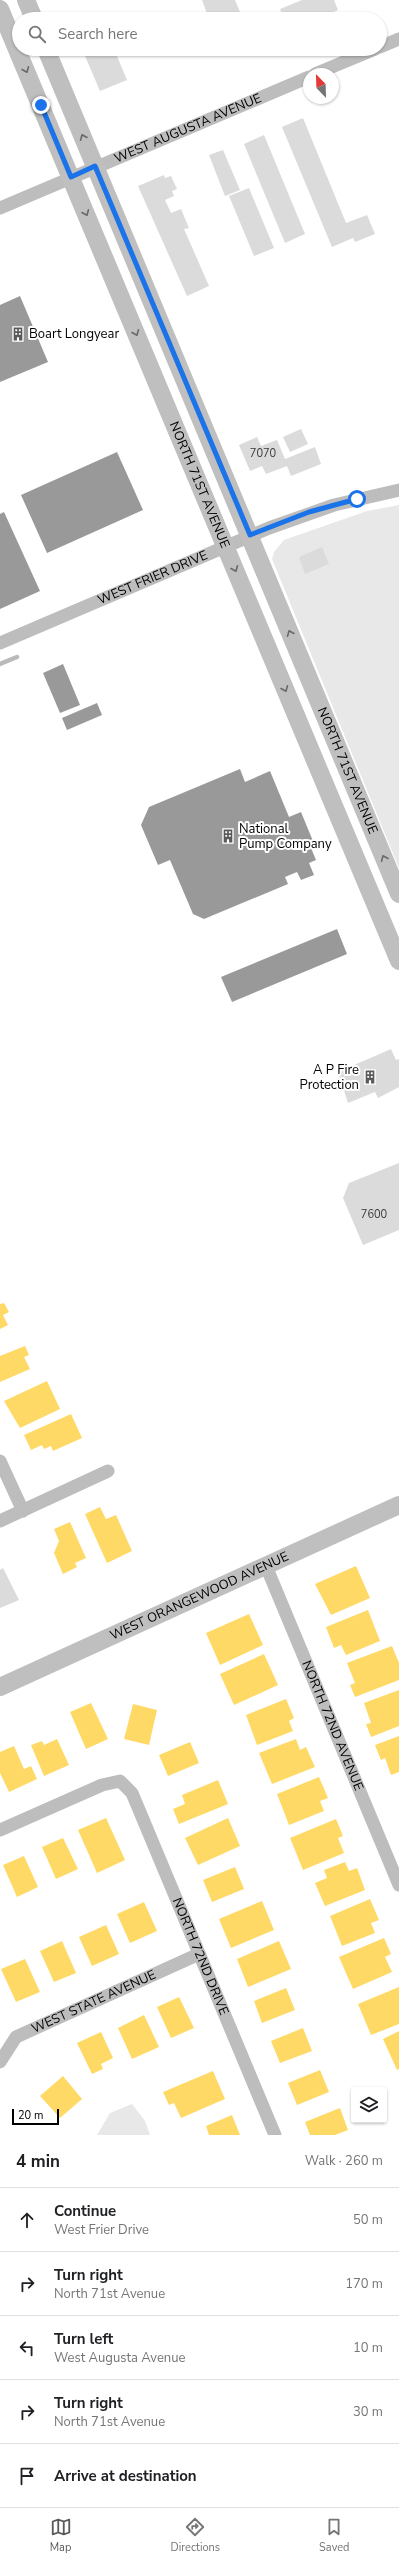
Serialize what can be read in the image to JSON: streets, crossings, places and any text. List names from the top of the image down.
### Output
{
  "streets": {
    "street": [
      "WEST AUGUSTA AVENUE",
      "NORTH 71ST AVENUE",
      "WEST FRIER DRIVE",
      "WEST ORANGEWOOD AVENUE",
      "NORTH 72ND AVENUE",
      "NORTH 72ND DRIVE",
      "WEST STATE AVENUE"
    ]
  },
  "crossings": [
    ["WEST AUGUSTA AVENUE", "NORTH 71ST AVENUE"],
    ["NORTH 71ST AVENUE", "WEST FRIER DRIVE"],
    ["WEST ORANGEWOOD AVENUE", "NORTH 72ND AVENUE"],
    ["NORTH 72ND DRIVE", "WEST STATE AVENUE"]
  ],
  "places": {
    "building": ["Boart Longyear", "National Pump Company", "A P Fire Protection"]
  },
  "house_numbers": ["7070", "7600"],
  "scale_bar": "20 m",
  "north": "top left",
  "page": {
    "search": "Search here",
    "scale": "20 m",
    "heading": ["4 min", "Walk · 260 m"],
    "list": [
      ["Continue", "West Frier Drive", "50 m"],
      ["Turn right", "North 71st Avenue", "170 m"],
      ["Turn left", "West Augusta Avenue", "10 m"],
      ["Turn right", "North 71st Avenue", "30 m"],
      "Arrive at destination"
    ],
    "nav": ["Map", "Directions", "Saved"]
  }
}
